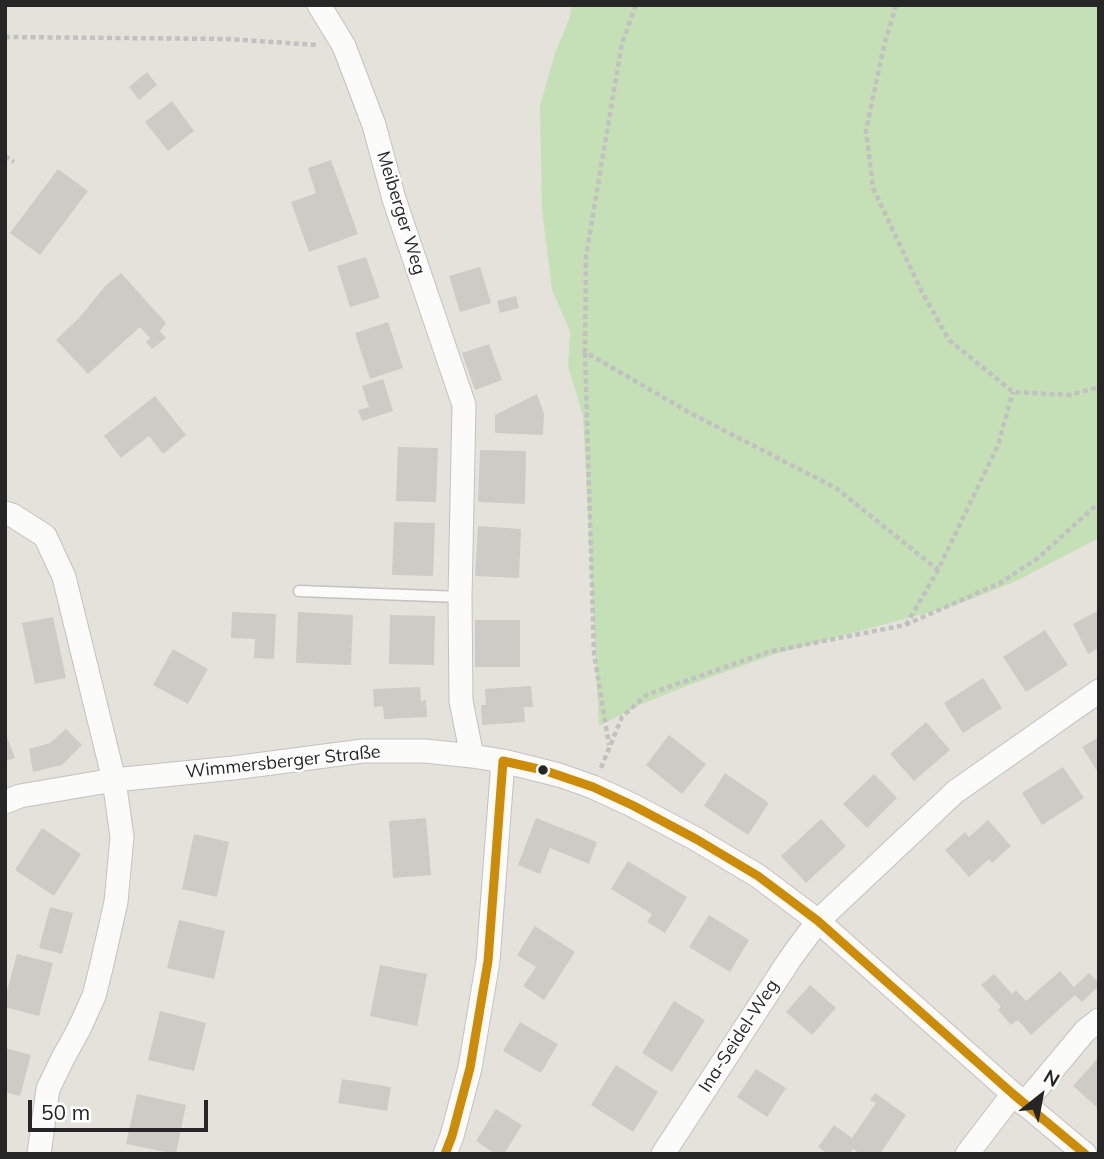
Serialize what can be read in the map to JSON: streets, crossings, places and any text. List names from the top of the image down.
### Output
{
  "streets": {
    "street": ["Meiberger Weg", "Wimmersberger Straße", "Ina-Seidel-Weg"]
  },
  "crossings": [
    ["Meiberger Weg", "Wimmersberger Straße"],
    ["Wimmersberger Straße", "Ina-Seidel-Weg"]
  ],
  "scale_bar": "50 m",
  "north": "top right"
}
